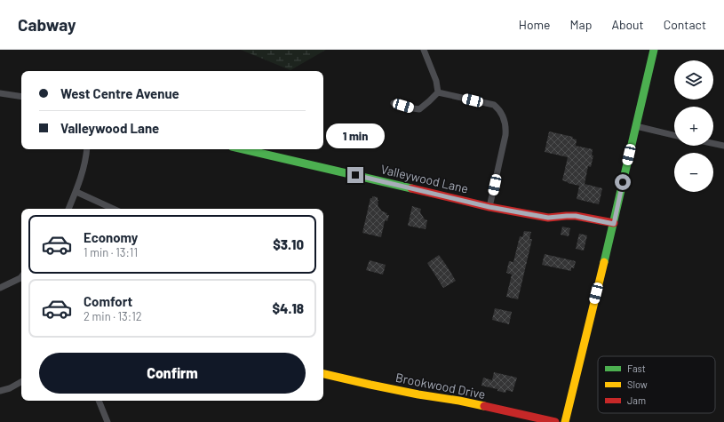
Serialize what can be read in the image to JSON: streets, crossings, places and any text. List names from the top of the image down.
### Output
{
  "streets": {
    "street": ["Valleywood Lane", "Brookwood Drive"]
  },
  "legend": ["Fast", "Slow", "Jam"],
  "page": {
    "header": "Cabway",
    "nav": [
      "Home",
      "Map",
      "About",
      "Contact"
    ],
    "map_buttons": ["+", "−"],
    "banner": ["West Centre Avenue", "Valleywood Lane"],
    "bubble": "1 min",
    "list": [
      {
        "name": "Economy",
        "note": "1 min · 13:11",
        "value": "$3.10"
      },
      {
        "name": "Comfort",
        "note": "2 min · 13:12",
        "value": "$4.18"
      }
    ],
    "buttons": "Confirm"
  }
}
